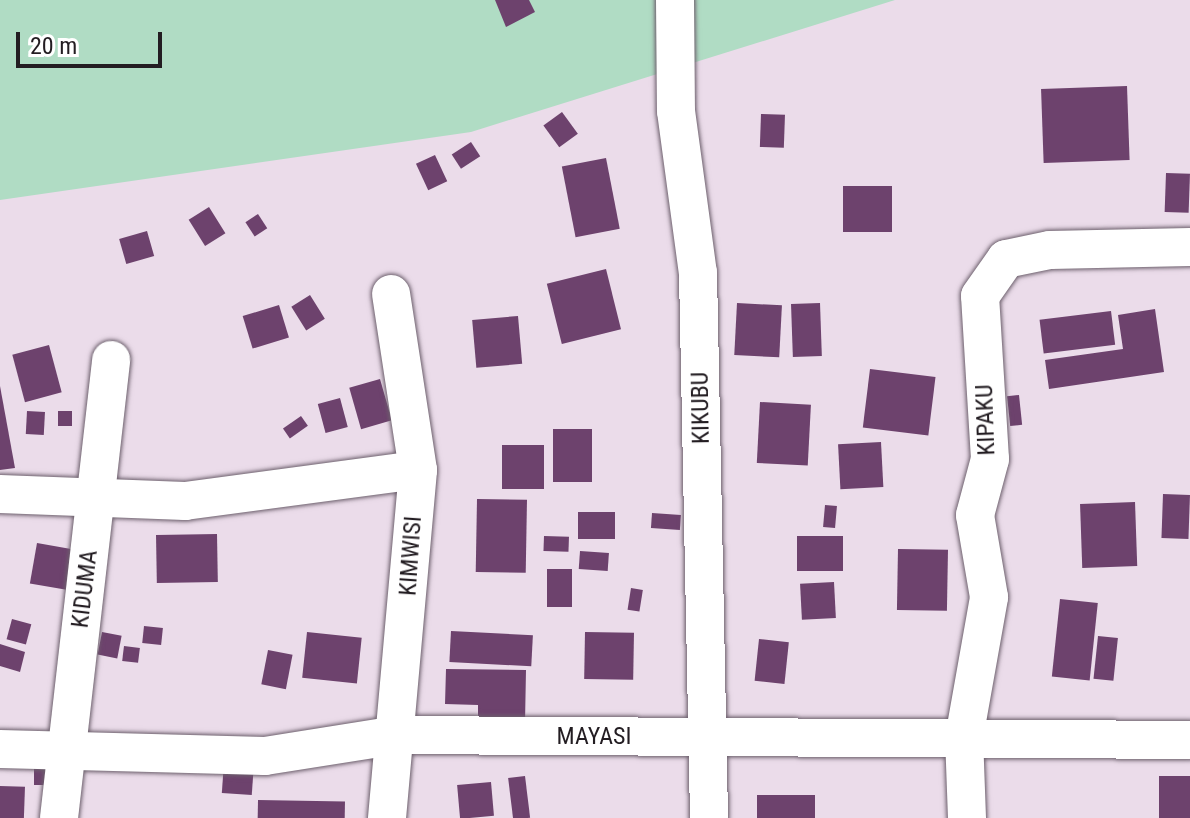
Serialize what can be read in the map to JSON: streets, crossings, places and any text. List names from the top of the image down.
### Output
{
  "streets": {
    "street": [
      "KIKUBU",
      "KIPAKU",
      "KIMWISI",
      "KIDUMA",
      "MAYASI"
    ]
  },
  "crossings": [
    ["KIKUBU", "MAYASI"],
    ["KIPAKU", "MAYASI"],
    ["KIMWISI", "MAYASI"],
    ["KIDUMA", "MAYASI"]
  ],
  "scale_bar": "20 m"
}
